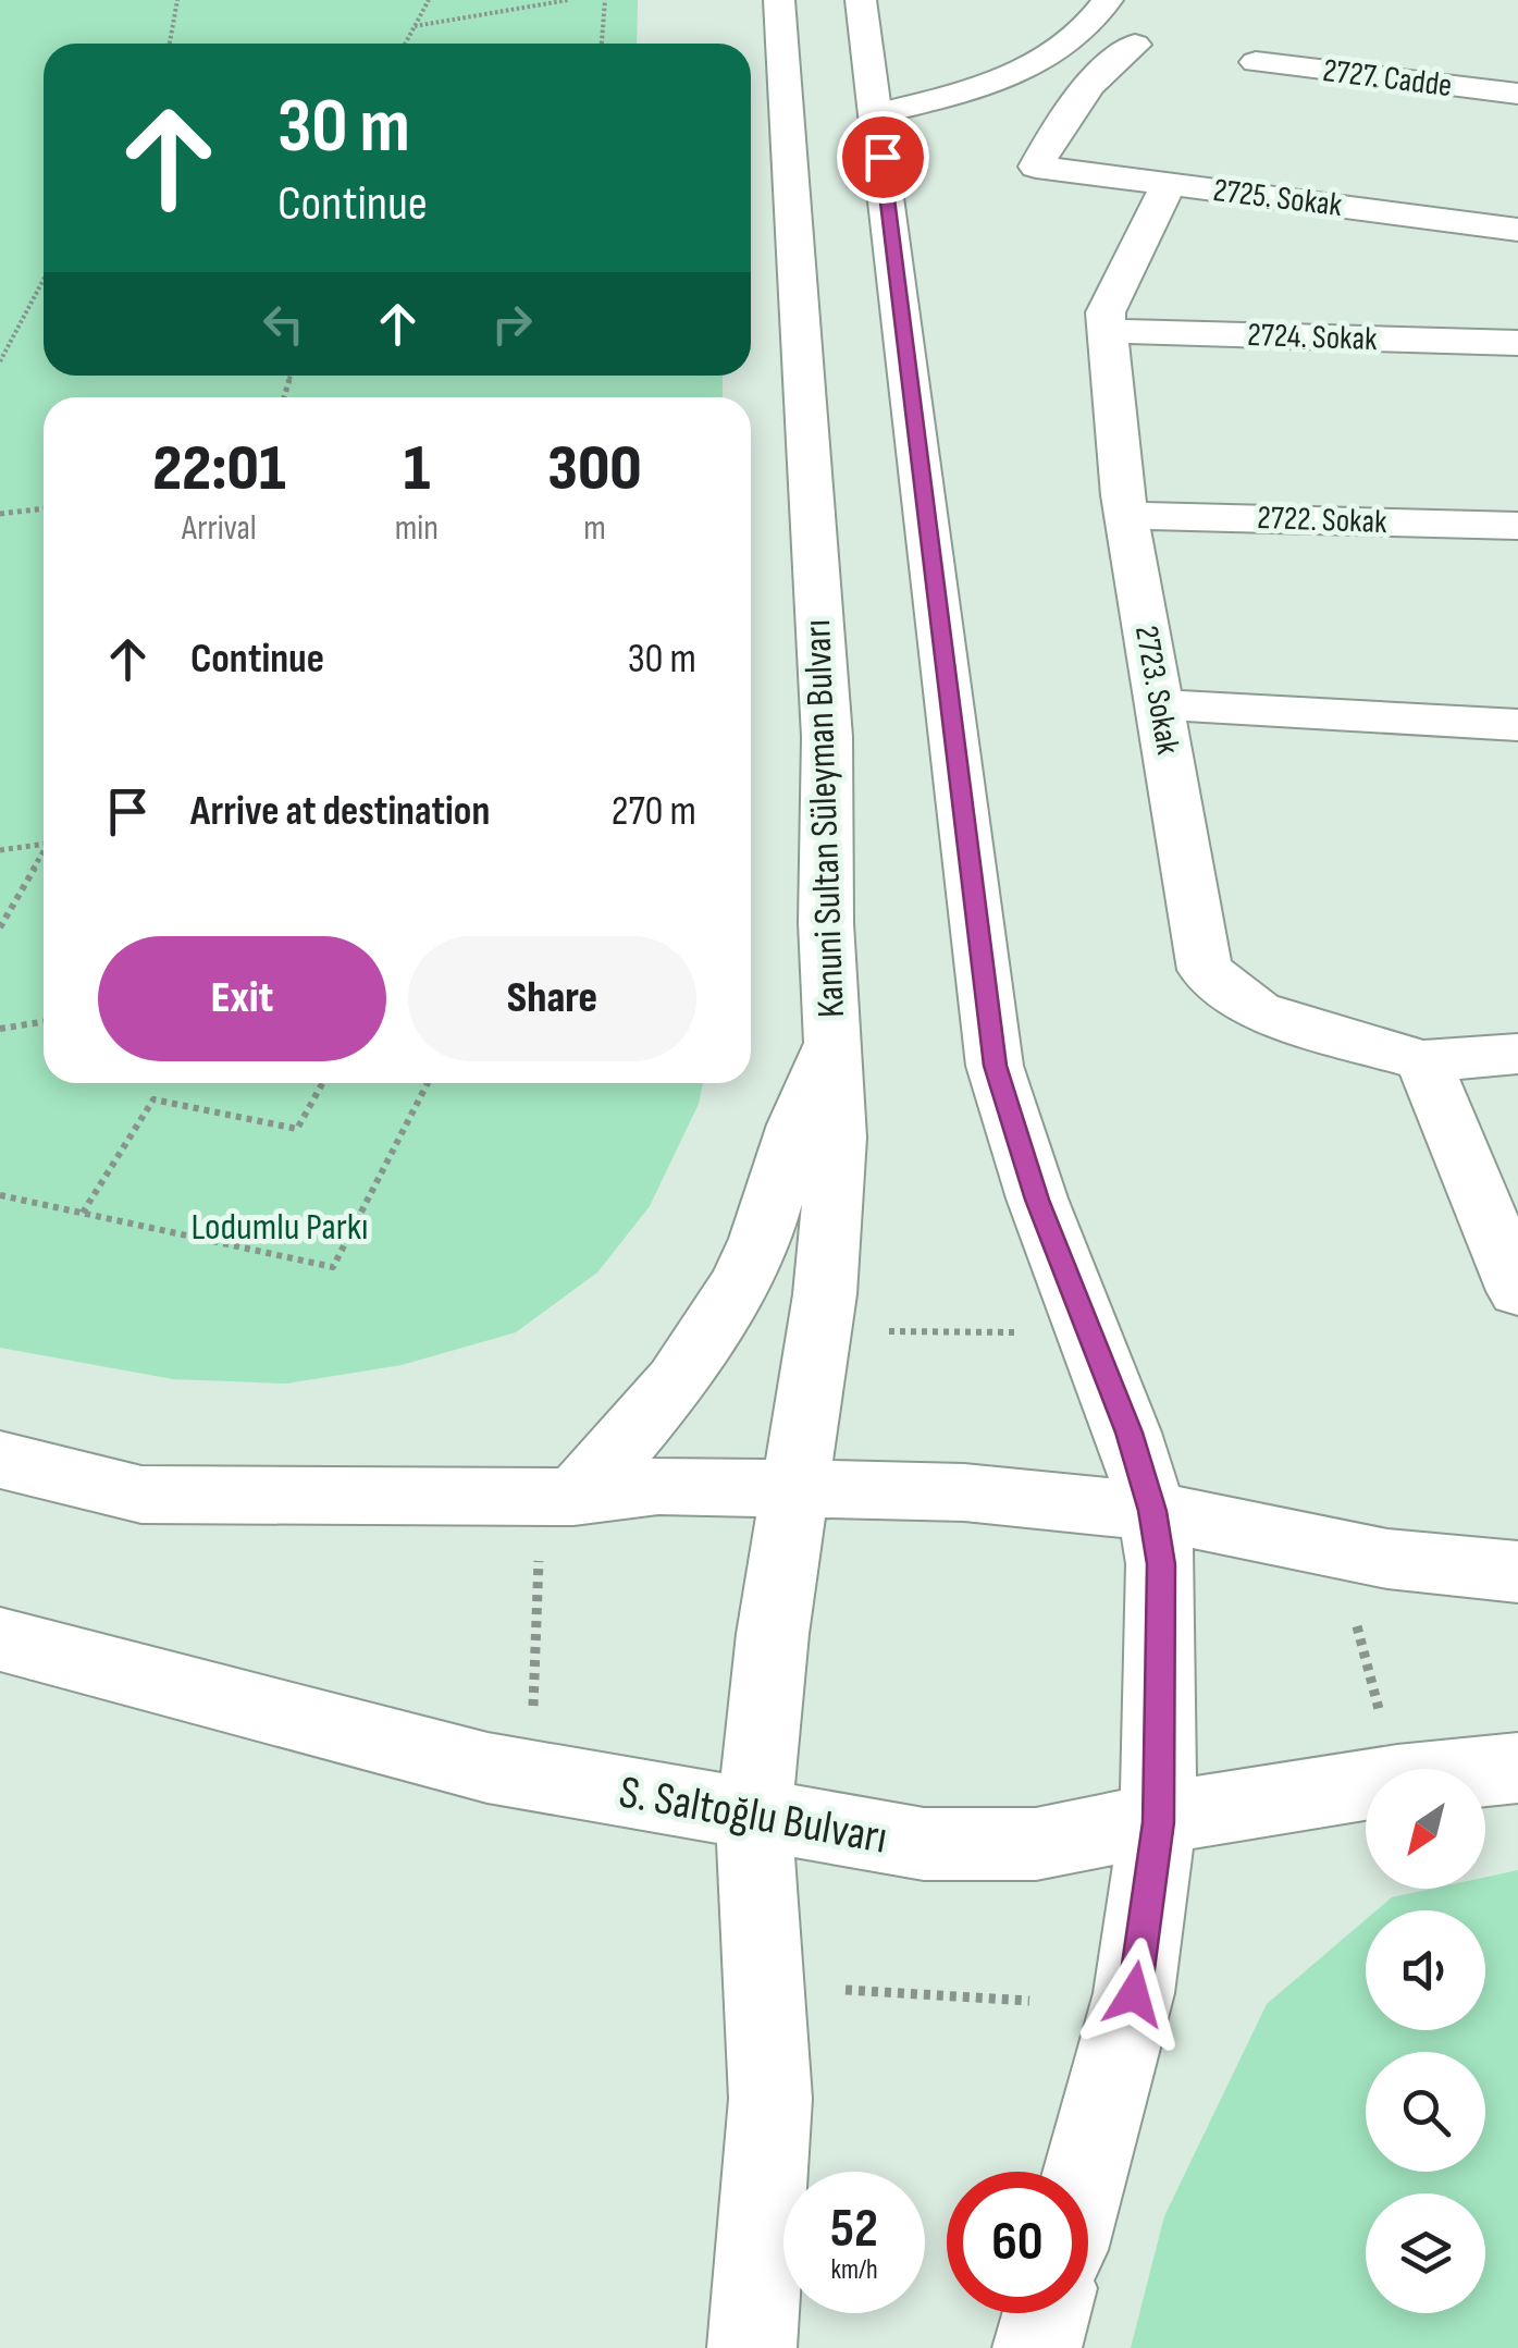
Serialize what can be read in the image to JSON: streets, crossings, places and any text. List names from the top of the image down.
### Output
{
  "streets": {
    "main road": [
      "2727. Cadde",
      "2725. Sokak",
      "2724. Sokak",
      "2722. Sokak",
      "2723. Sokak",
      "Kanuni Sultan Süleyman Bulvarı",
      "S. Saltoğlu Bulvarı"
    ]
  },
  "crossings": [
    ["2725. Sokak", "2723. Sokak"],
    ["2724. Sokak", "2723. Sokak"],
    ["2722. Sokak", "2723. Sokak"],
    ["Kanuni Sultan Süleyman Bulvarı", "S. Saltoğlu Bulvarı"]
  ],
  "parks": ["Lodumlu Parkı"],
  "north": "bottom left",
  "page": {
    "turn": ["30 m", "Continue"],
    "eta": [
      "22:01",
      "Arrival",
      "1",
      "min",
      "300",
      "m"
    ],
    "list": [
      {
        "name": "Continue",
        "value": "30 m"
      },
      {
        "name": "Arrive at destination",
        "value": "270 m"
      }
    ],
    "buttons": ["Exit", "Share"],
    "speed": "52 km/h",
    "limit": "60"
  }
}
